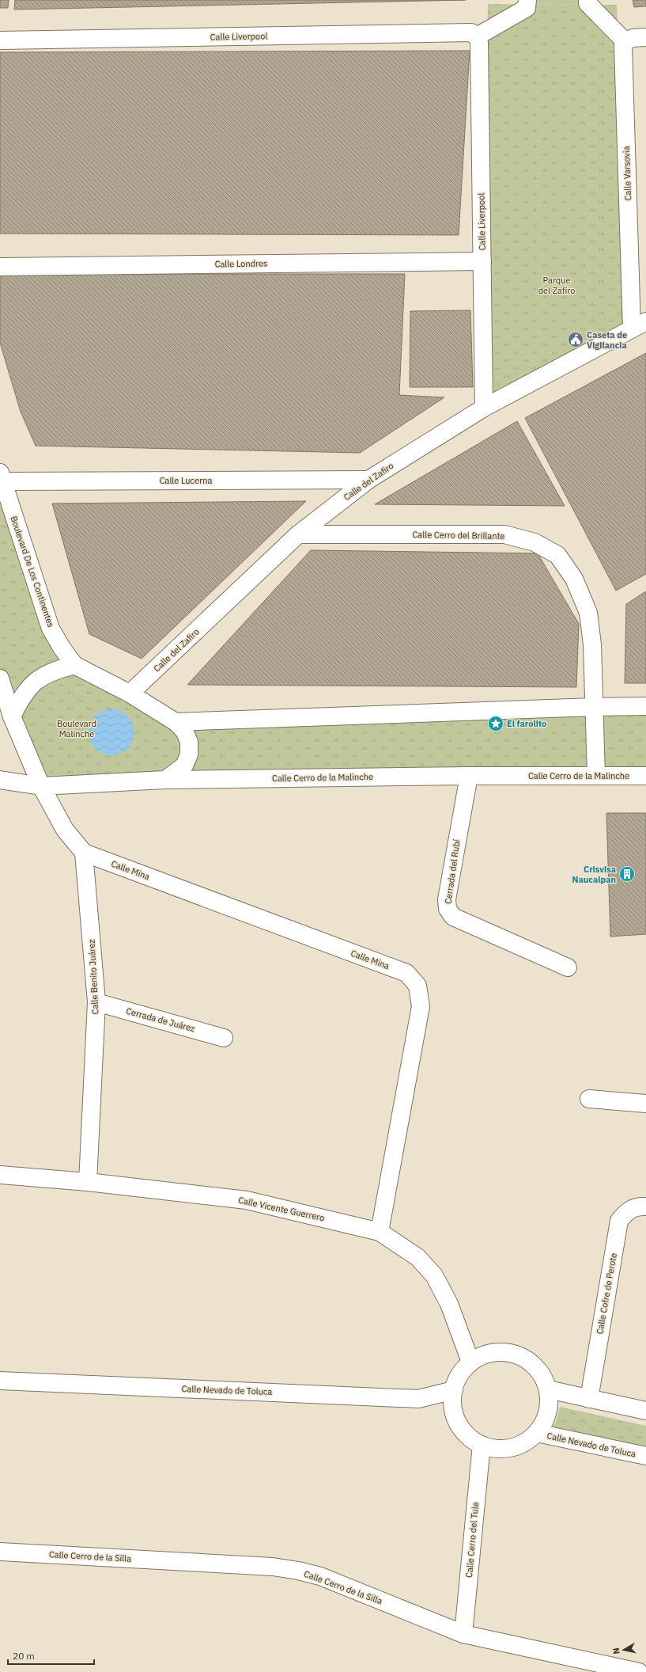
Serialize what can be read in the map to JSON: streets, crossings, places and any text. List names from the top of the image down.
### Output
{
  "streets": {
    "street": [
      "Calle Liverpool",
      "Calle Varsovia",
      "Calle Londres",
      "Calle Lucerna",
      "Calle del Zafiro",
      "Calle Cerro del Brillante",
      "Boulevard De Los Continentes",
      "Calle Cerro de la Malinche",
      "Calle Mina",
      "Cerrada del Rubí",
      "Calle Benito Juárez",
      "Cerrada de Juárez",
      "Calle Vicente Guerrero",
      "Calle Cofre de Perote",
      "Calle Nevado de Toluca",
      "Calle Cerro del Tule",
      "Calle Cerro de la Silla"
    ]
  },
  "crossings": [
    ["Calle Liverpool", "Calle Londres"],
    ["Calle Liverpool", "Calle del Zafiro"],
    ["Calle Varsovia", "Calle del Zafiro"],
    ["Calle Lucerna", "Calle del Zafiro"],
    ["Calle Lucerna", "Boulevard De Los Continentes"],
    ["Calle del Zafiro", "Calle Cerro del Brillante"],
    ["Calle del Zafiro", "Boulevard De Los Continentes"],
    ["Calle Cerro del Brillante", "Calle Cerro de la Malinche"],
    ["Boulevard De Los Continentes", "Calle Cerro de la Malinche"],
    ["Calle Cerro de la Malinche", "Cerrada del Rubí"],
    ["Calle Mina", "Calle Benito Juárez"],
    ["Calle Mina", "Calle Vicente Guerrero"],
    ["Calle Benito Juárez", "Cerrada de Juárez"],
    ["Calle Benito Juárez", "Calle Vicente Guerrero"],
    ["Calle Vicente Guerrero", "Calle Nevado de Toluca"],
    ["Calle Vicente Guerrero", "Calle Cerro del Tule"],
    ["Calle Nevado de Toluca", "Calle Cerro del Tule"],
    ["Calle Cerro del Tule", "Calle Cerro de la Silla"]
  ],
  "parks": ["Parque del Zafíro", "Boulevard Malinche"],
  "places": {
    "public building": ["Caseta de Vigilancia"],
    "place": ["El farolito"],
    "building": ["Crisvisa Naucalpan"]
  },
  "scale_bar": "20 m",
  "north": "left"
}
